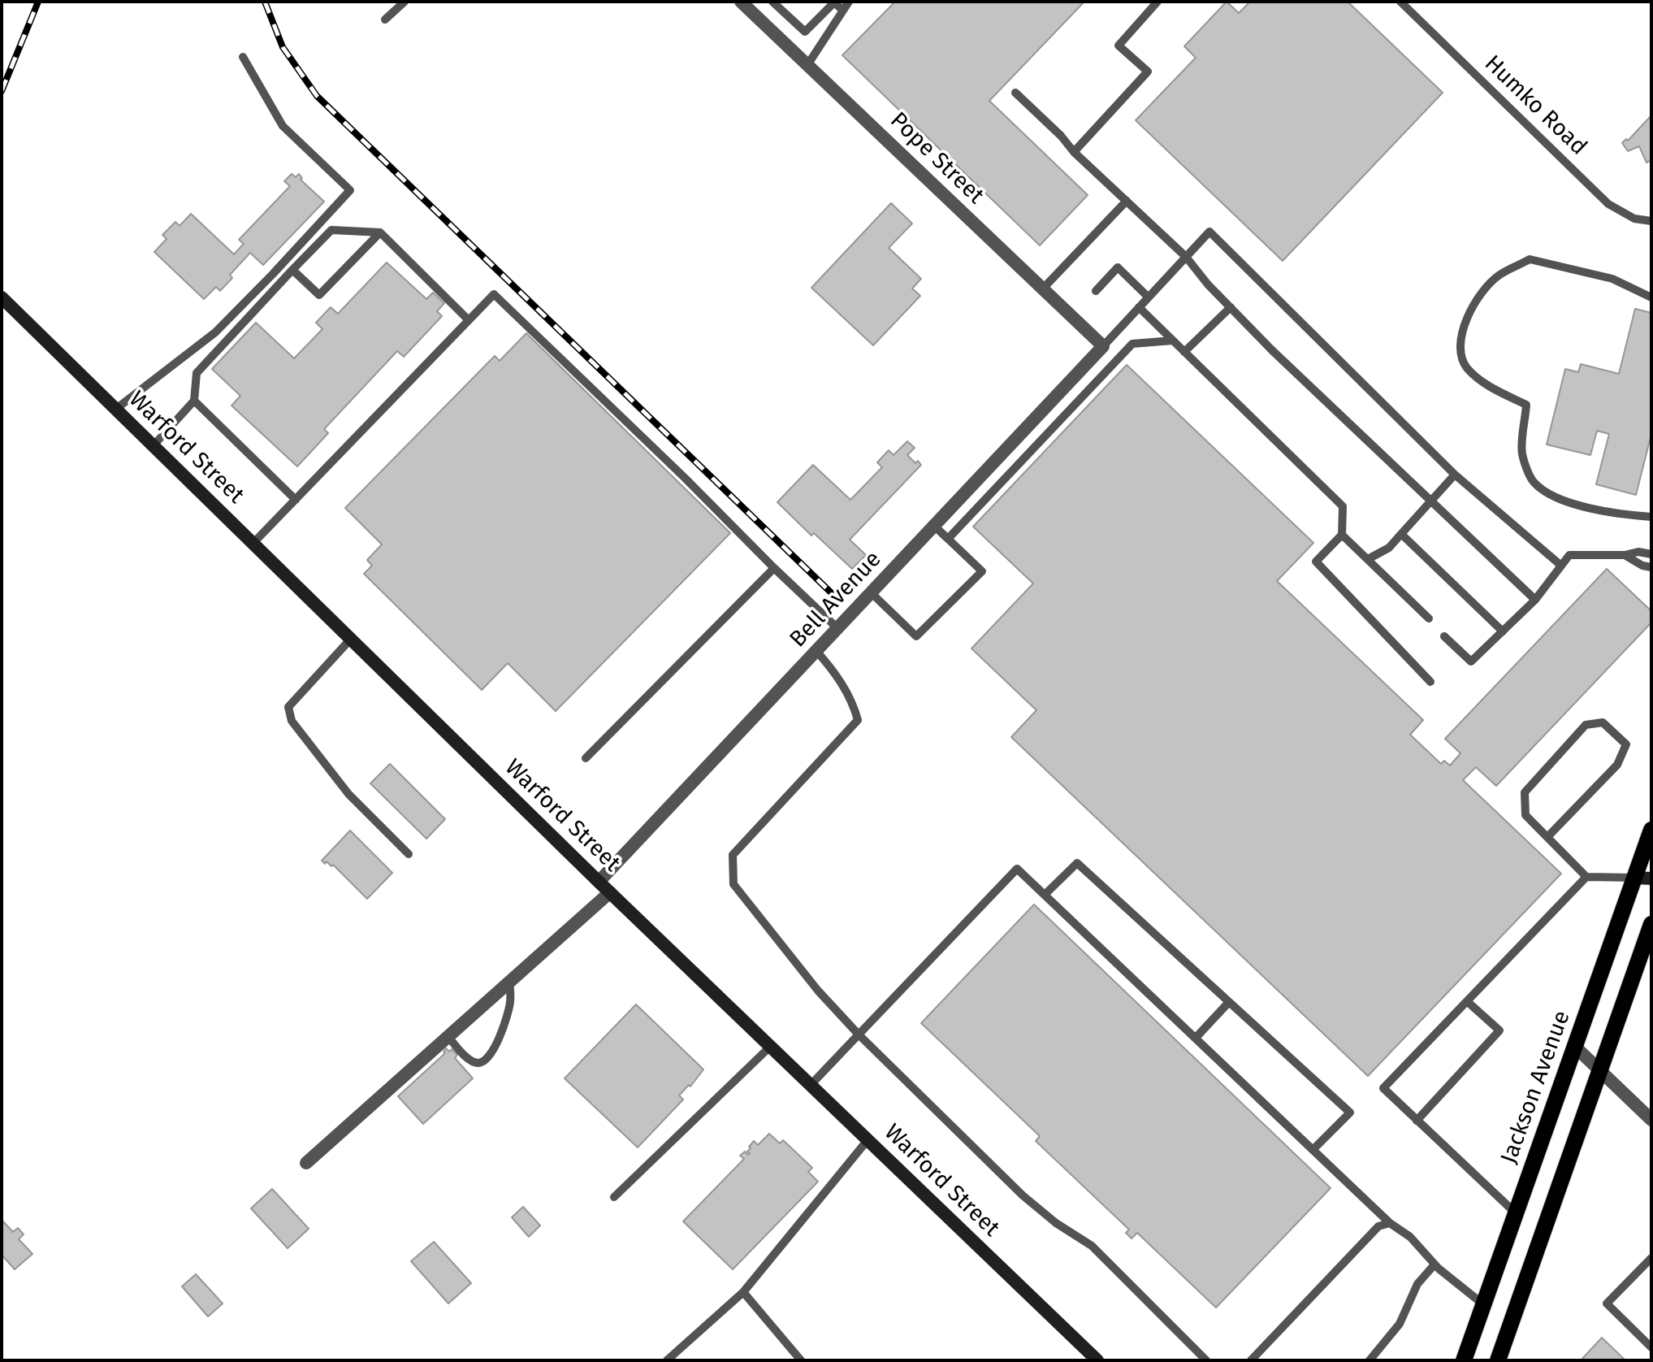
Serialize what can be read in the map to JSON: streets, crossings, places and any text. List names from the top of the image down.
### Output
{
  "streets": {
    "main road": ["Warford Street", "Jackson Avenue"],
    "street": ["Pope Street", "Bell Avenue"],
    "lane": ["Humko Road"]
  },
  "crossings": [
    ["Pope Street", "Bell Avenue"],
    ["Warford Street", "Bell Avenue"]
  ]
}
